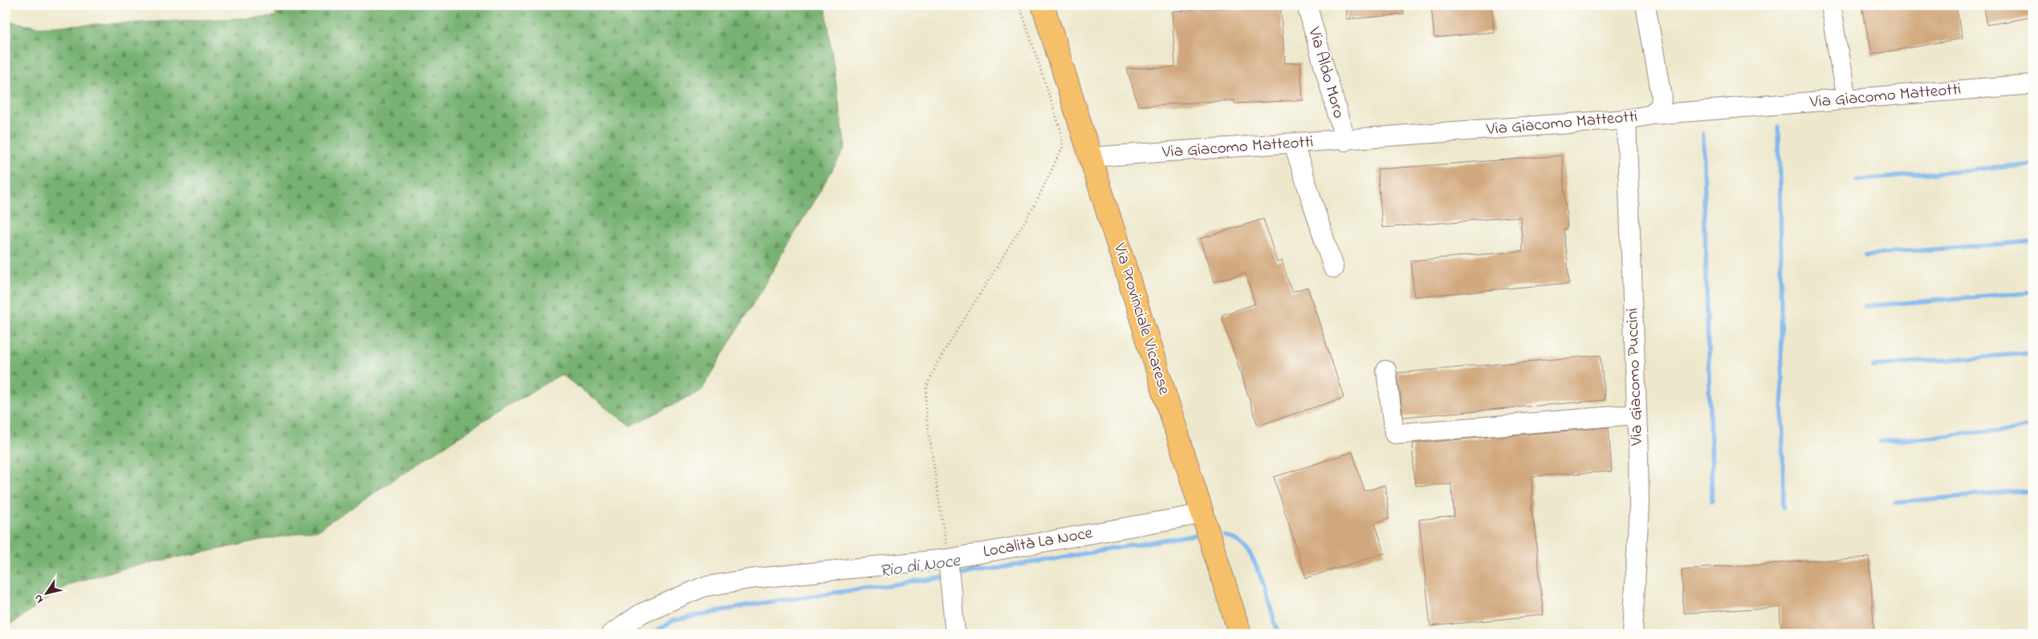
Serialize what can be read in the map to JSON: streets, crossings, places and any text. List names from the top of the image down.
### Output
{
  "streets": {
    "main road": ["Via Provinciale Vicarese"],
    "street": [
      "Via Aldo Moro",
      "Via Giacomo Matteotti",
      "Via Giacomo Puccini",
      "Località La Noce"
    ]
  },
  "crossings": [
    ["Via Aldo Moro", "Via Giacomo Matteotti"],
    ["Via Giacomo Matteotti", "Via Provinciale Vicarese"],
    ["Via Giacomo Matteotti", "Via Giacomo Puccini"],
    ["Via Provinciale Vicarese", "Località La Noce"]
  ],
  "water": ["Rio di Noce"],
  "north": "bottom left"
}
